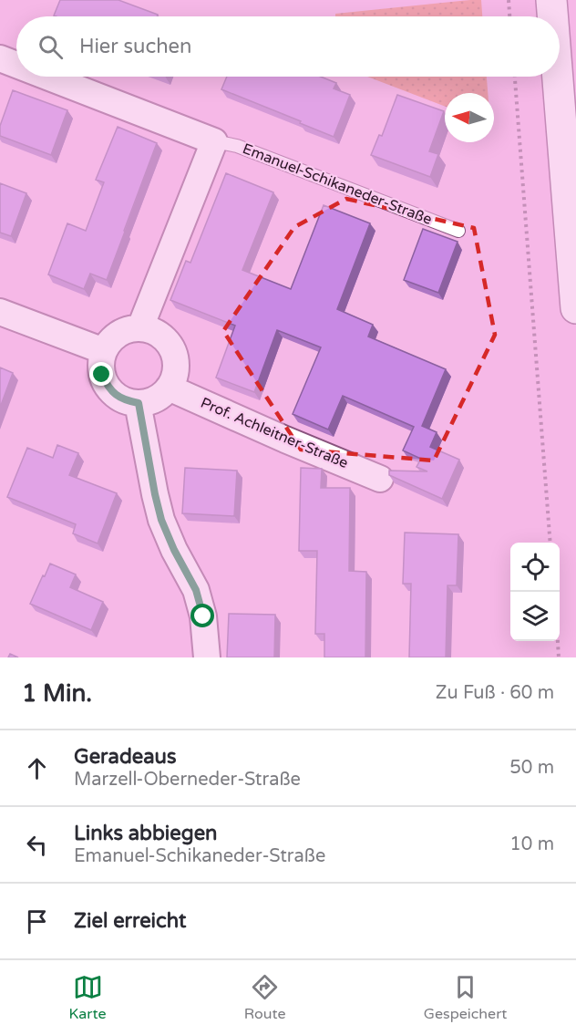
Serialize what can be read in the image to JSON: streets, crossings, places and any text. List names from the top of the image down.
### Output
{
  "streets": {
    "street": ["Emanuel-Schikaneder-Straße", "Prof. Achleitner-Straße"]
  },
  "north": "left",
  "page": {
    "search": "Hier suchen",
    "heading": ["1 Min.", "Zu Fuß · 60 m"],
    "list": [
      ["Geradeaus", "Marzell-Oberneder-Straße", "50 m"],
      ["Links abbiegen", "Emanuel-Schikaneder-Straße", "10 m"],
      "Ziel erreicht"
    ],
    "nav": ["Karte", "Route", "Gespeichert"]
  }
}
